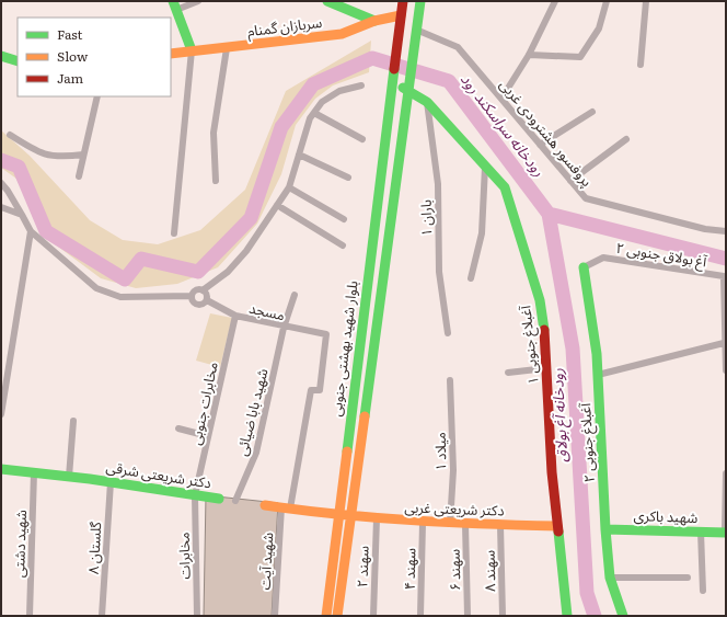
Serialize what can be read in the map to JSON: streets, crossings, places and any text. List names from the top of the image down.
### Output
{
  "streets": {
    "street": [
      "سربازان گمنام",
      "پروفسور هشترودی غربی",
      "باران ۱",
      "آغ بولاق جنوبی ۲",
      "مسجد",
      "آغبلاغ جنوبی ۱",
      "بلوار شهید بهشتی جنوبی",
      "مخابرات جنوبی",
      "شهيد بابا ضيائی",
      "آغبلاغ جنوبی ۲",
      "میلاد ۱",
      "دکتر شریعتی شرقی",
      "دکتر شریعتی غربی",
      "شهید باکری",
      "شهید دشتی",
      "گلستان ۸",
      "مخابرات",
      "شهید آیت",
      "سهند ۲",
      "سهند ۴",
      "سهند ۶",
      "سهند ۸"
    ]
  },
  "crossings": [
    ["سربازان گمنام", "بلوار شهید بهشتی جنوبی"],
    ["پروفسور هشترودی غربی", "بلوار شهید بهشتی جنوبی"],
    ["باران ۱", "آغبلاغ جنوبی ۱"],
    ["آغ بولاق جنوبی ۲", "آغبلاغ جنوبی ۲"],
    ["مسجد", "مخابرات جنوبی"],
    ["مسجد", "شهيد بابا ضيائی"],
    ["مسجد", "شهید آیت"],
    ["آغبلاغ جنوبی ۱", "بلوار شهید بهشتی جنوبی"],
    ["آغبلاغ جنوبی ۱", "دکتر شریعتی غربی"],
    ["بلوار شهید بهشتی جنوبی", "دکتر شریعتی شرقی"],
    ["بلوار شهید بهشتی جنوبی", "دکتر شریعتی غربی"],
    ["مخابرات جنوبی", "دکتر شریعتی شرقی"],
    ["مخابرات جنوبی", "مخابرات"],
    ["شهيد بابا ضيائی", "دکتر شریعتی شرقی"],
    ["آغبلاغ جنوبی ۲", "شهید باکری"],
    ["میلاد ۱", "دکتر شریعتی غربی"],
    ["دکتر شریعتی شرقی", "دکتر شریعتی غربی"],
    ["دکتر شریعتی شرقی", "شهید دشتی"],
    ["دکتر شریعتی شرقی", "گلستان ۸"],
    ["دکتر شریعتی شرقی", "مخابرات"],
    ["دکتر شریعتی شرقی", "شهید آیت"],
    ["دکتر شریعتی غربی", "سهند ۲"],
    ["دکتر شریعتی غربی", "سهند ۴"],
    ["دکتر شریعتی غربی", "سهند ۶"],
    ["دکتر شریعتی غربی", "سهند ۸"]
  ],
  "water": ["رودخانه سراسکند رود", "رودخانه آغ بولاق"],
  "legend": ["Fast", "Slow", "Jam"]
}
